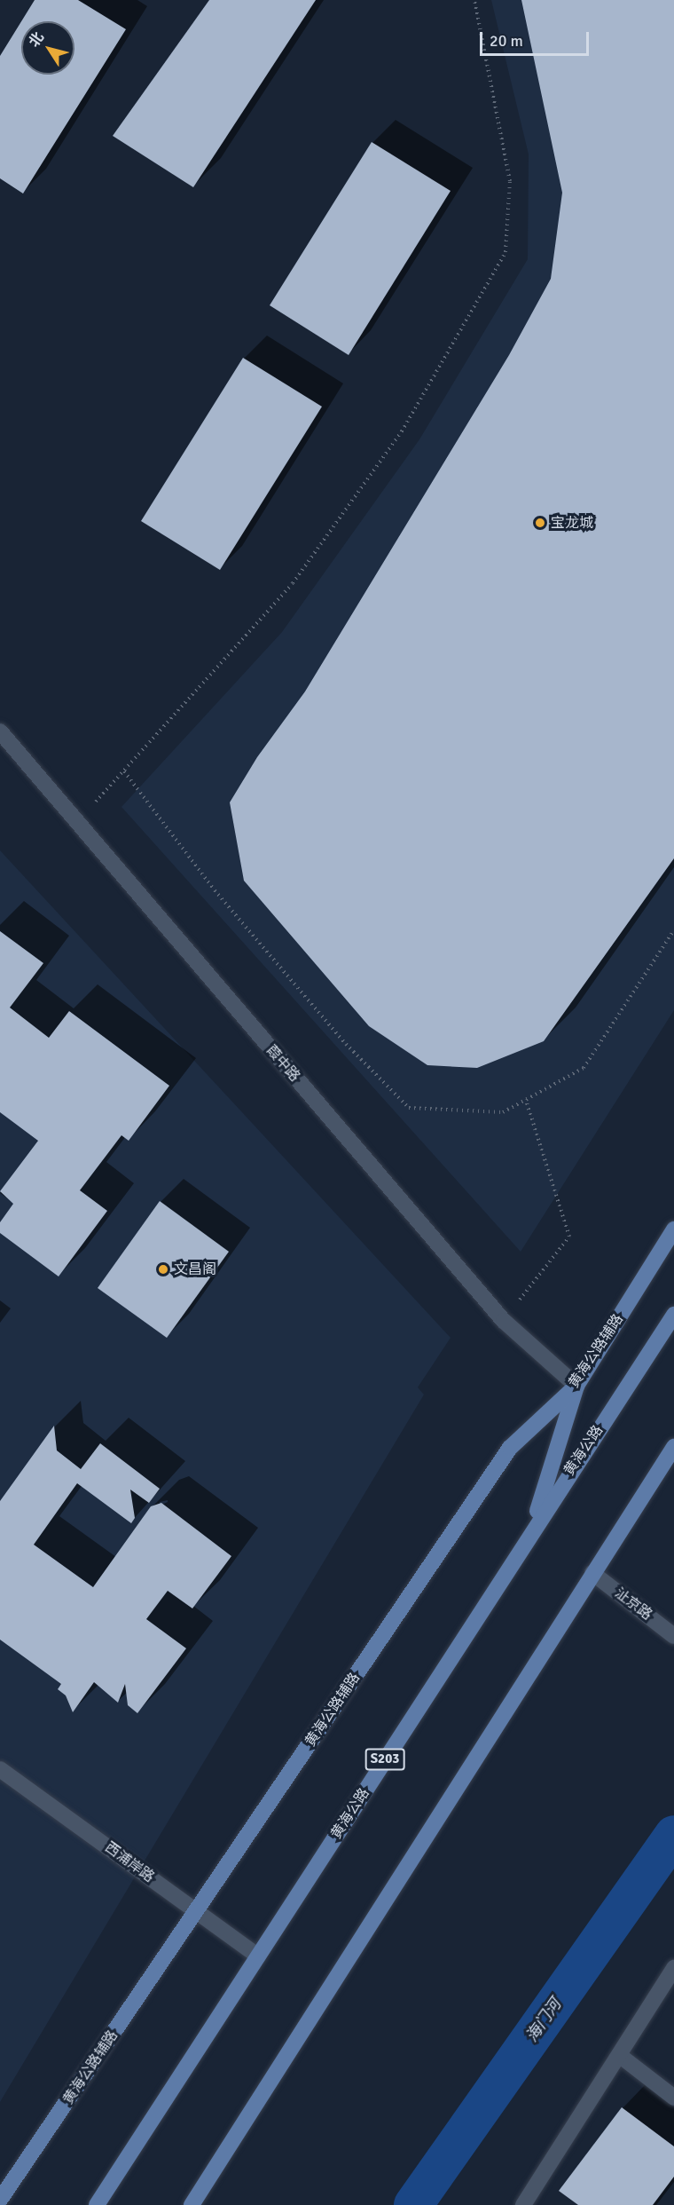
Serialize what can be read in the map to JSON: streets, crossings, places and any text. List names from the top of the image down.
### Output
{
  "streets": {
    "main road": ["黄海公路辅路", "黄海公路", "S203"],
    "street": ["葭中路", "沚京路", "西浦岸路"]
  },
  "crossings": [
    ["葭中路", "黄海公路辅路"],
    ["黄海公路辅路", "西浦岸路"],
    ["黄海公路", "西浦岸路"]
  ],
  "water": ["海门河"],
  "places": ["宝龙城", "文昌阁"],
  "scale_bar": "20 m",
  "north": "top left"
}
